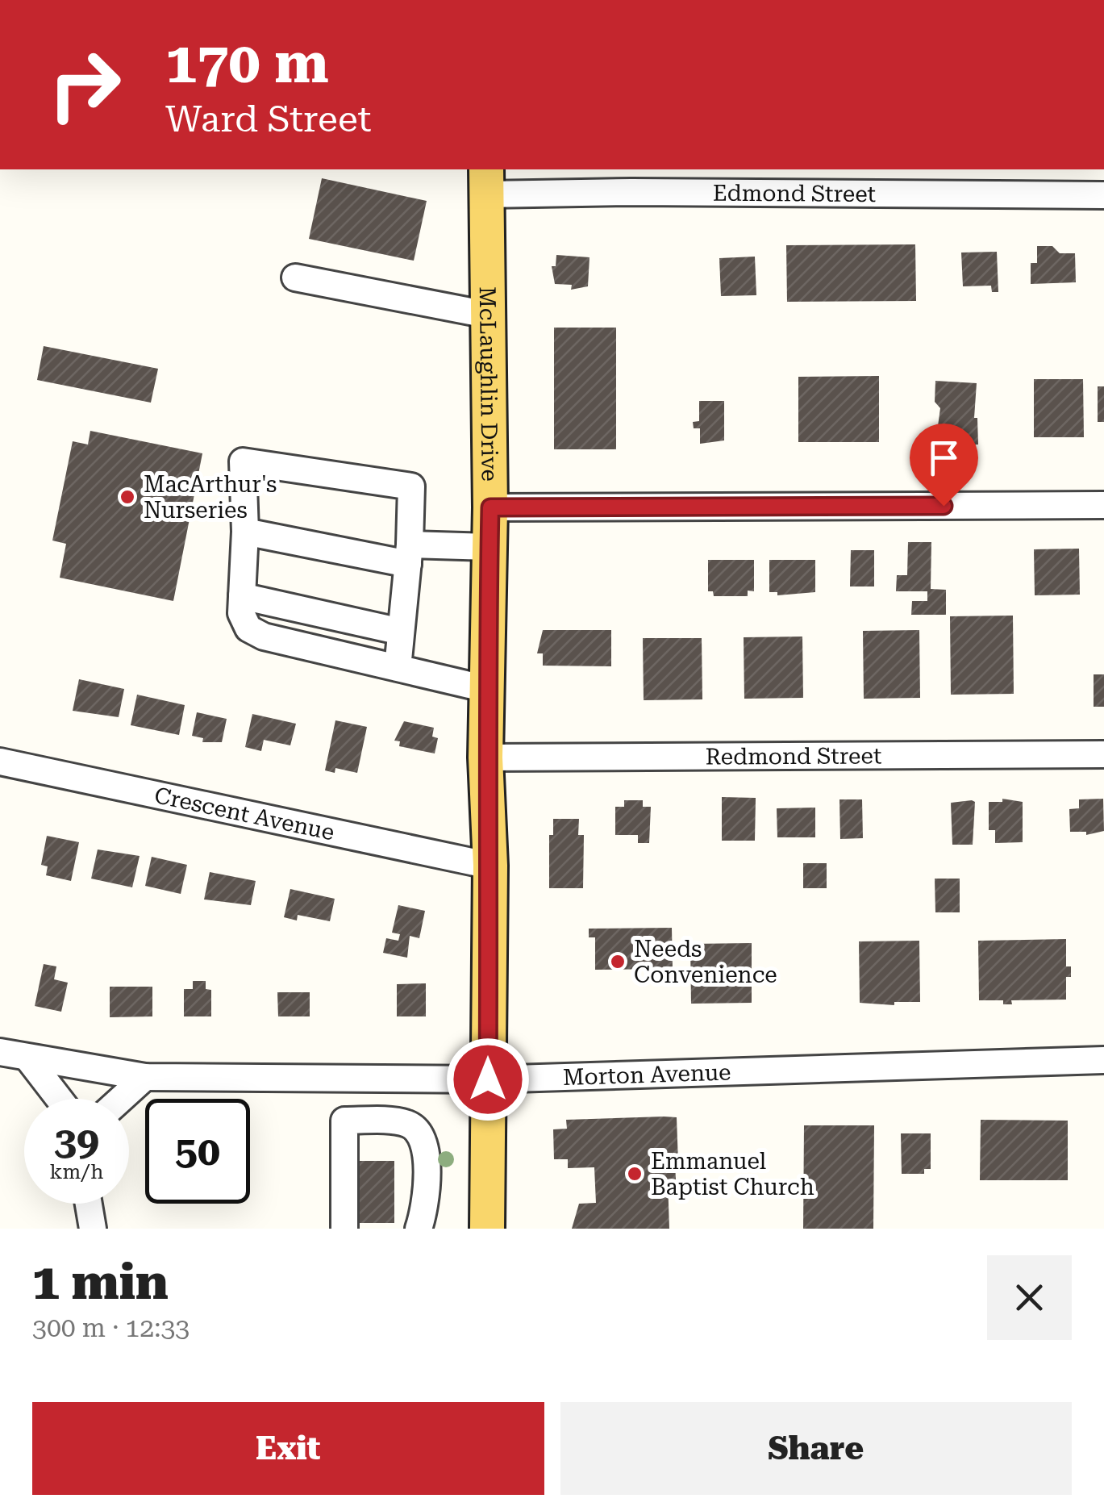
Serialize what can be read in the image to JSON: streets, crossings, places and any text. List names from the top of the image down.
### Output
{
  "streets": {
    "main road": ["McLaughlin Drive"],
    "street": [
      "Edmond Street",
      "Redmond Street",
      "Crescent Avenue",
      "Morton Avenue"
    ]
  },
  "crossings": [
    ["Edmond Street", "McLaughlin Drive"],
    ["McLaughlin Drive", "Redmond Street"],
    ["McLaughlin Drive", "Crescent Avenue"],
    ["McLaughlin Drive", "Morton Avenue"]
  ],
  "places": ["MacArthur's Nurseries", "Needs Convenience", "Emmanuel Baptist Church"],
  "page": {
    "turn": ["170 m", "Ward Street"],
    "speed": "39 km/h",
    "limit": "50",
    "heading": ["1 min", "300 m · 12:33"],
    "buttons": ["Exit", "Share"]
  }
}
